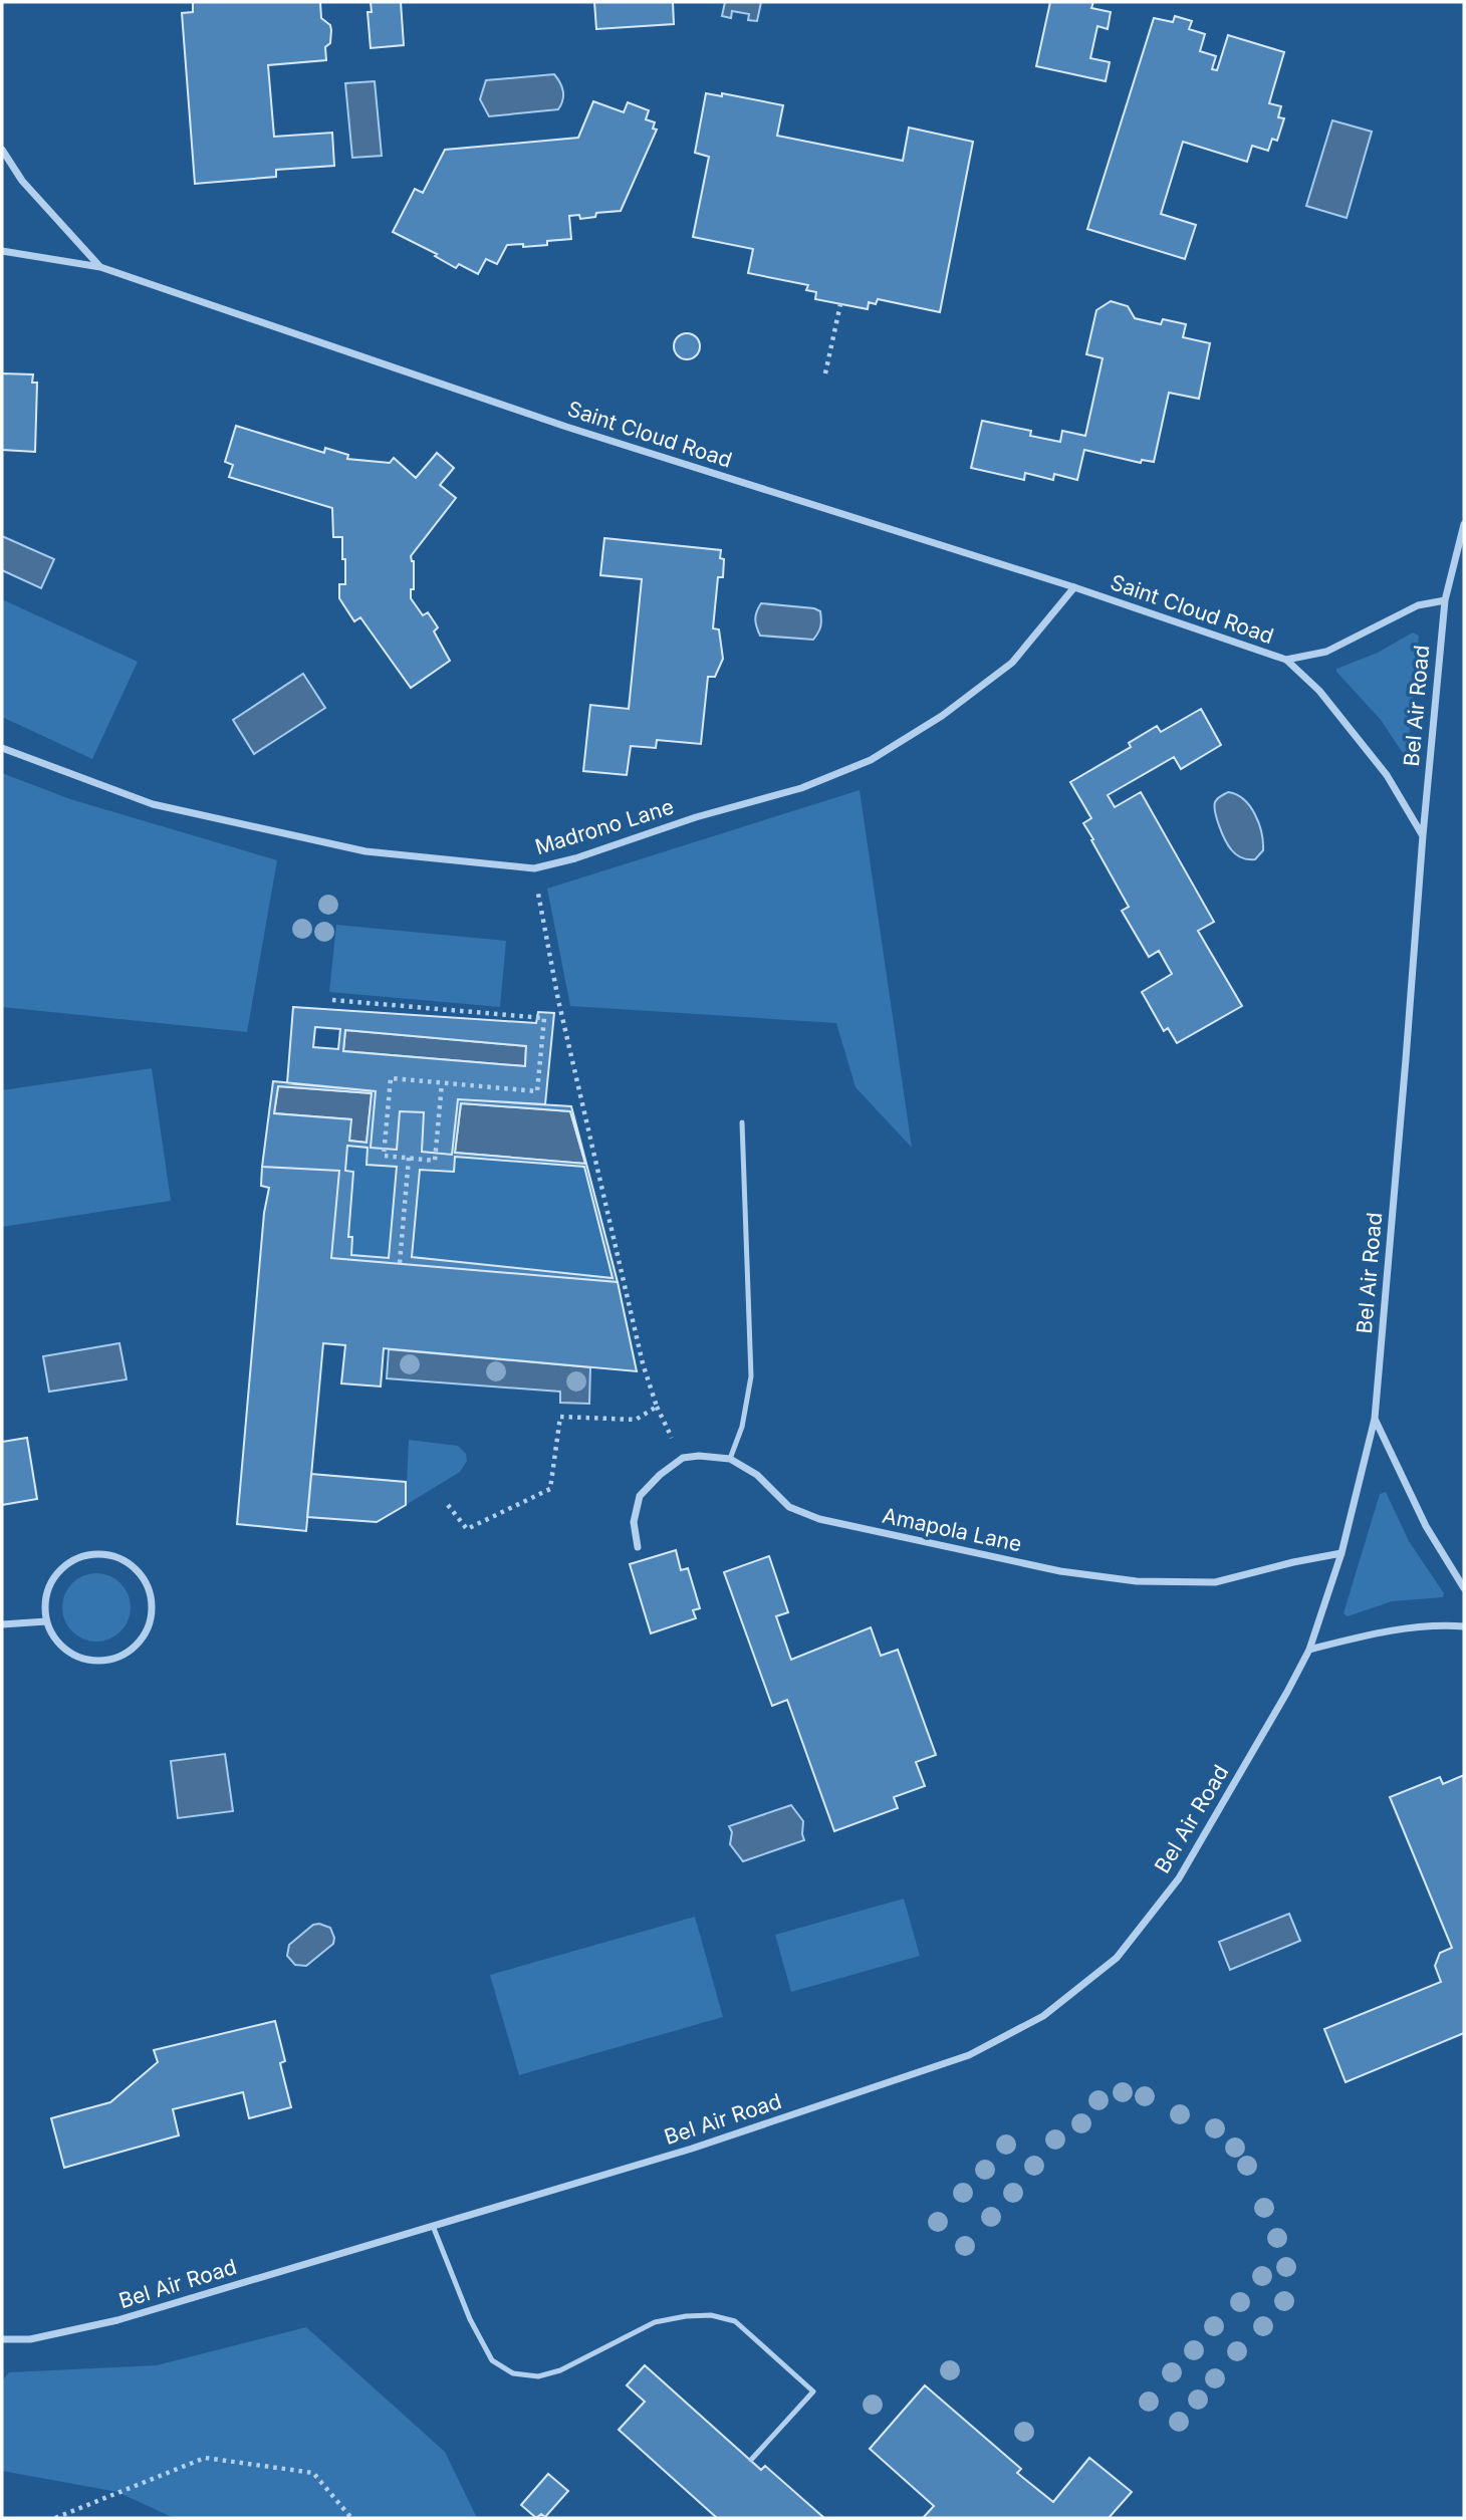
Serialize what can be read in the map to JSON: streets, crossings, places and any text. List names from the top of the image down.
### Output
{
  "streets": {
    "street": [
      "Saint Cloud Road",
      "Bel Air Road",
      "Madrono Lane",
      "Amapola Lane"
    ]
  },
  "crossings": [
    ["Saint Cloud Road", "Bel Air Road"],
    ["Saint Cloud Road", "Madrono Lane"],
    ["Bel Air Road", "Amapola Lane"]
  ]
}
